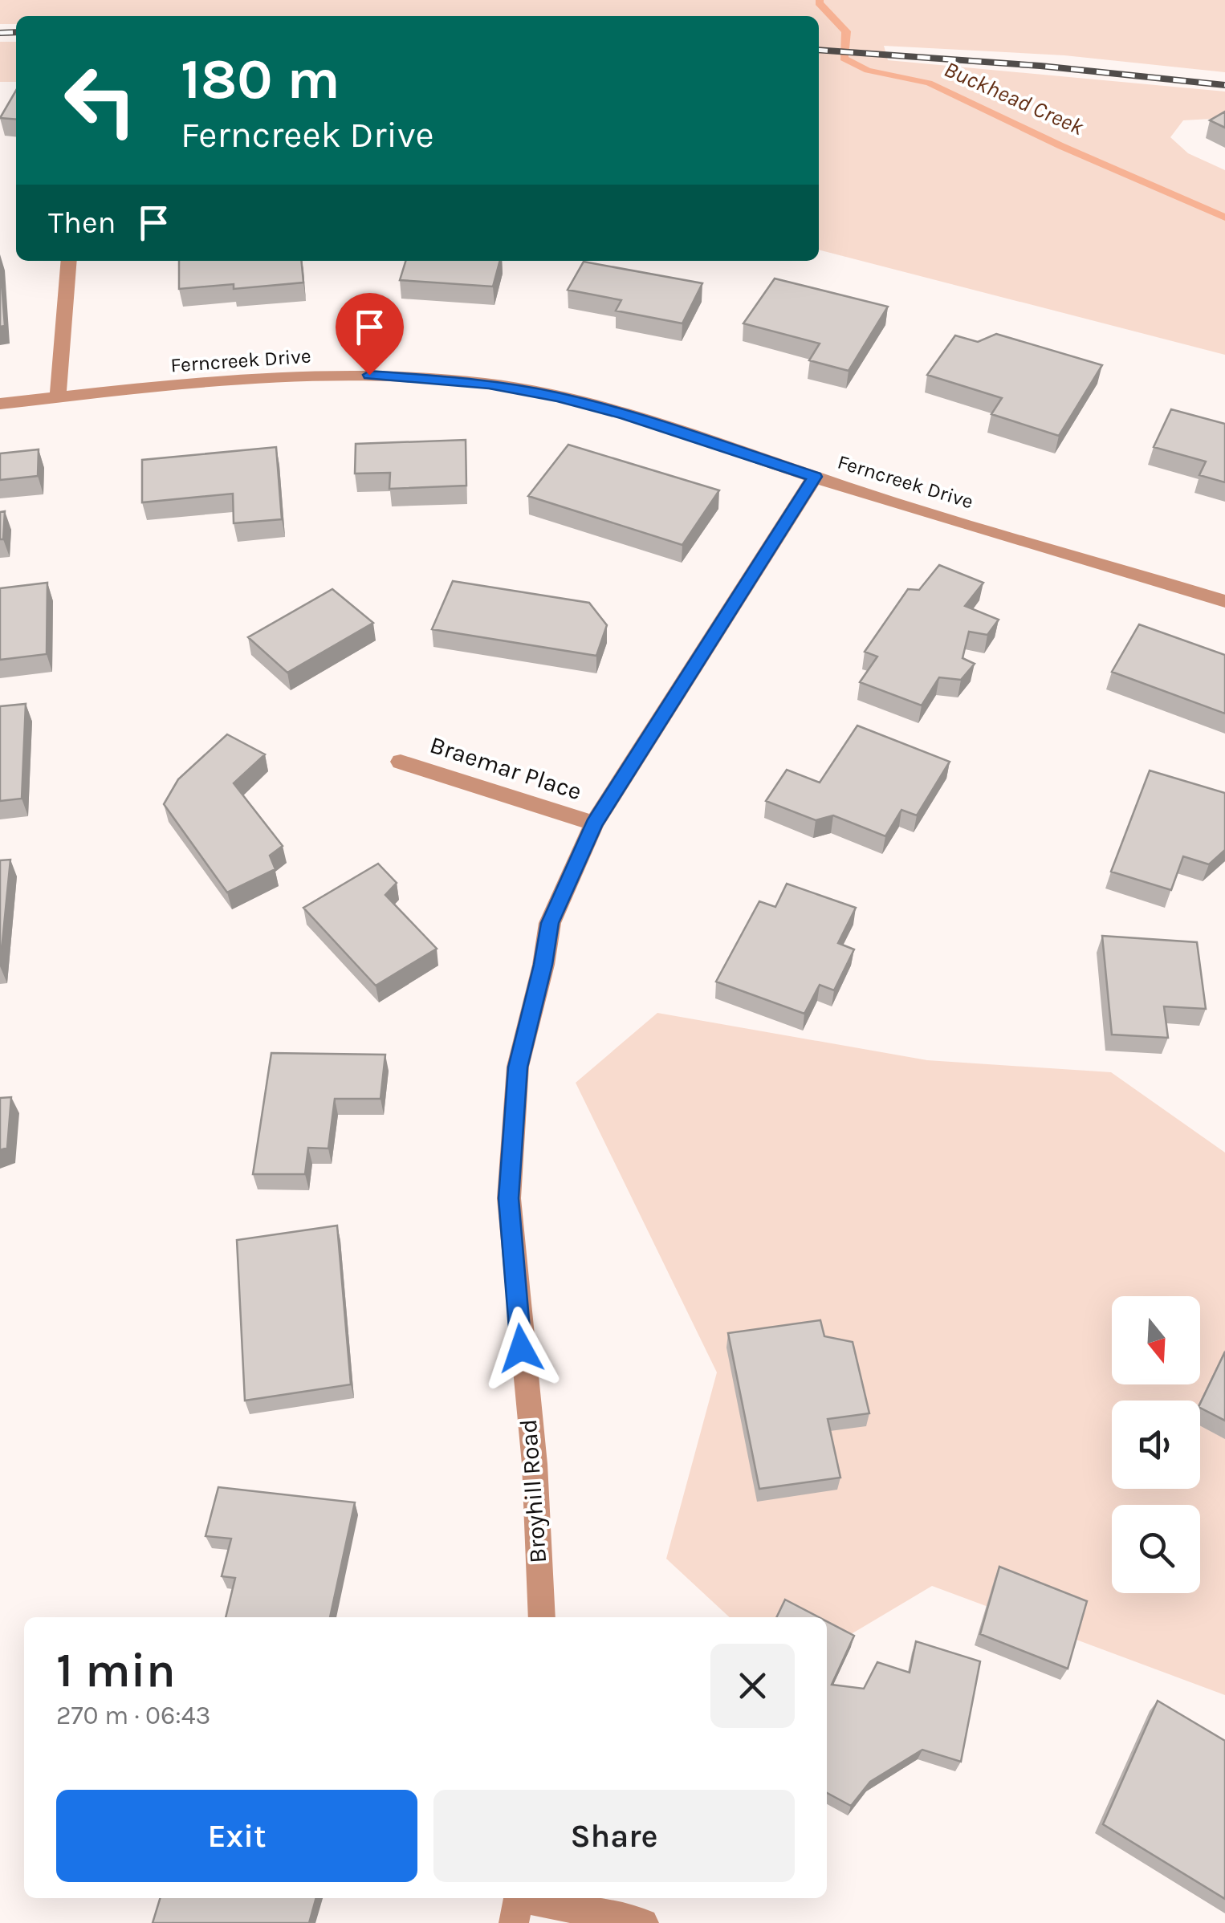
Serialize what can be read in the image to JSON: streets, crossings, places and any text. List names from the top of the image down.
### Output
{
  "streets": {
    "street": ["Ferncreek Drive", "Braemar Place", "Broyhill Road"]
  },
  "crossings": [
    ["Ferncreek Drive", "Broyhill Road"],
    ["Braemar Place", "Broyhill Road"]
  ],
  "water": ["Buckhead Creek"],
  "north": "bottom",
  "page": {
    "turn": ["180 m", "Ferncreek Drive"],
    "then": "Then",
    "heading": ["1 min", "270 m · 06:43"],
    "buttons": ["Exit", "Share"]
  }
}
